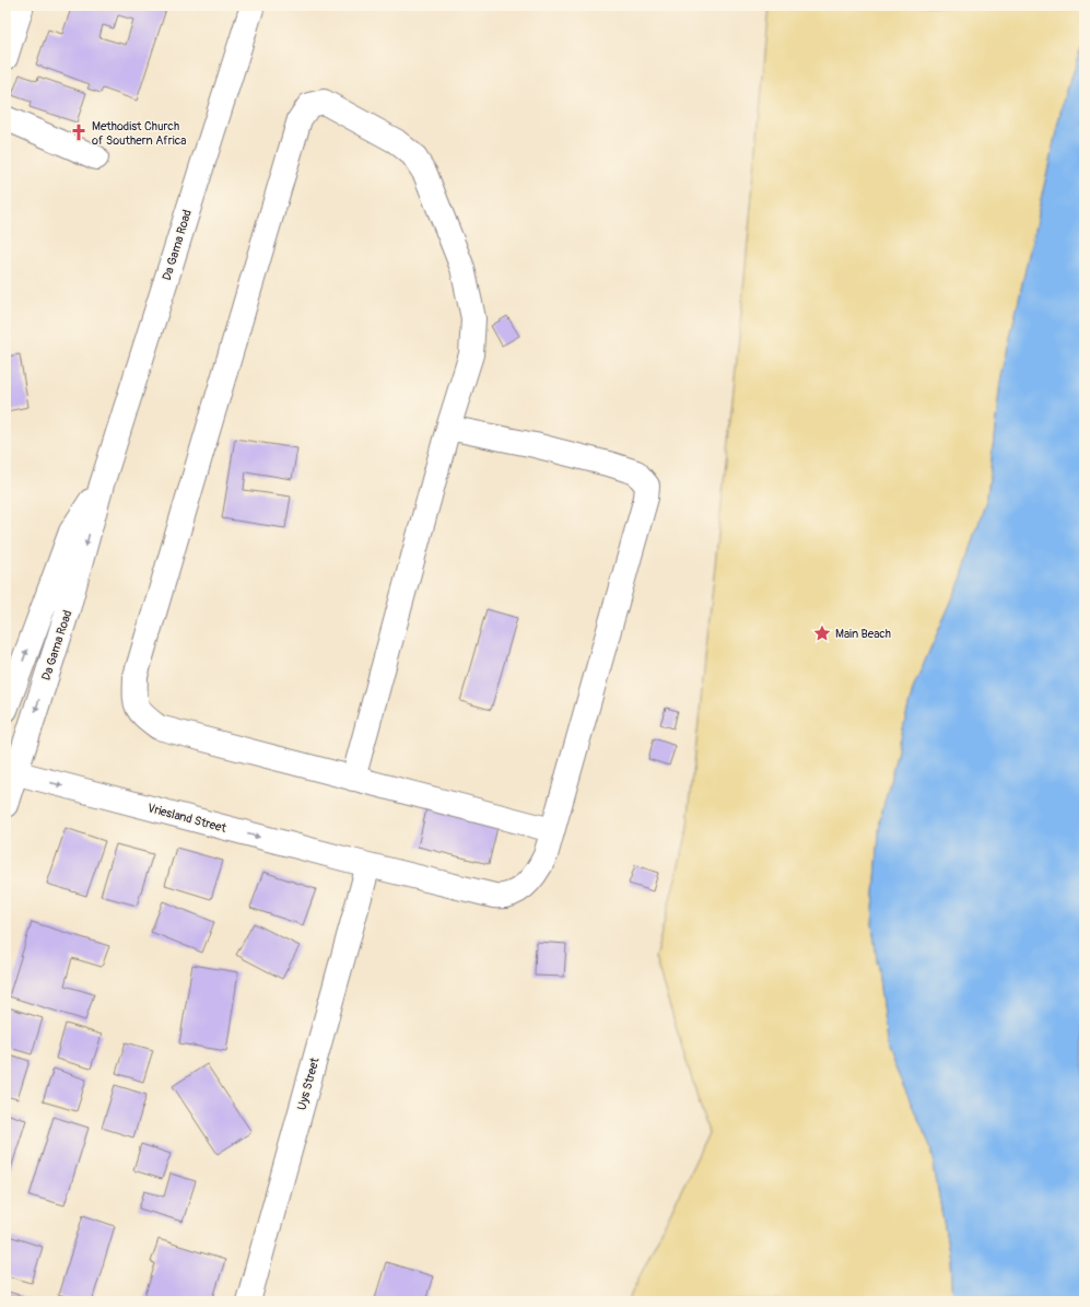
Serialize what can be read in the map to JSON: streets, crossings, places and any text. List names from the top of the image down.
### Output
{
  "streets": {
    "street": ["Da Gama Road", "Vriesland Street", "Uys Street"]
  },
  "crossings": [
    ["Da Gama Road", "Vriesland Street"],
    ["Vriesland Street", "Uys Street"]
  ],
  "places": {
    "church": ["Methodist Church of Southern Africa"],
    "place": ["Main Beach"]
  }
}
